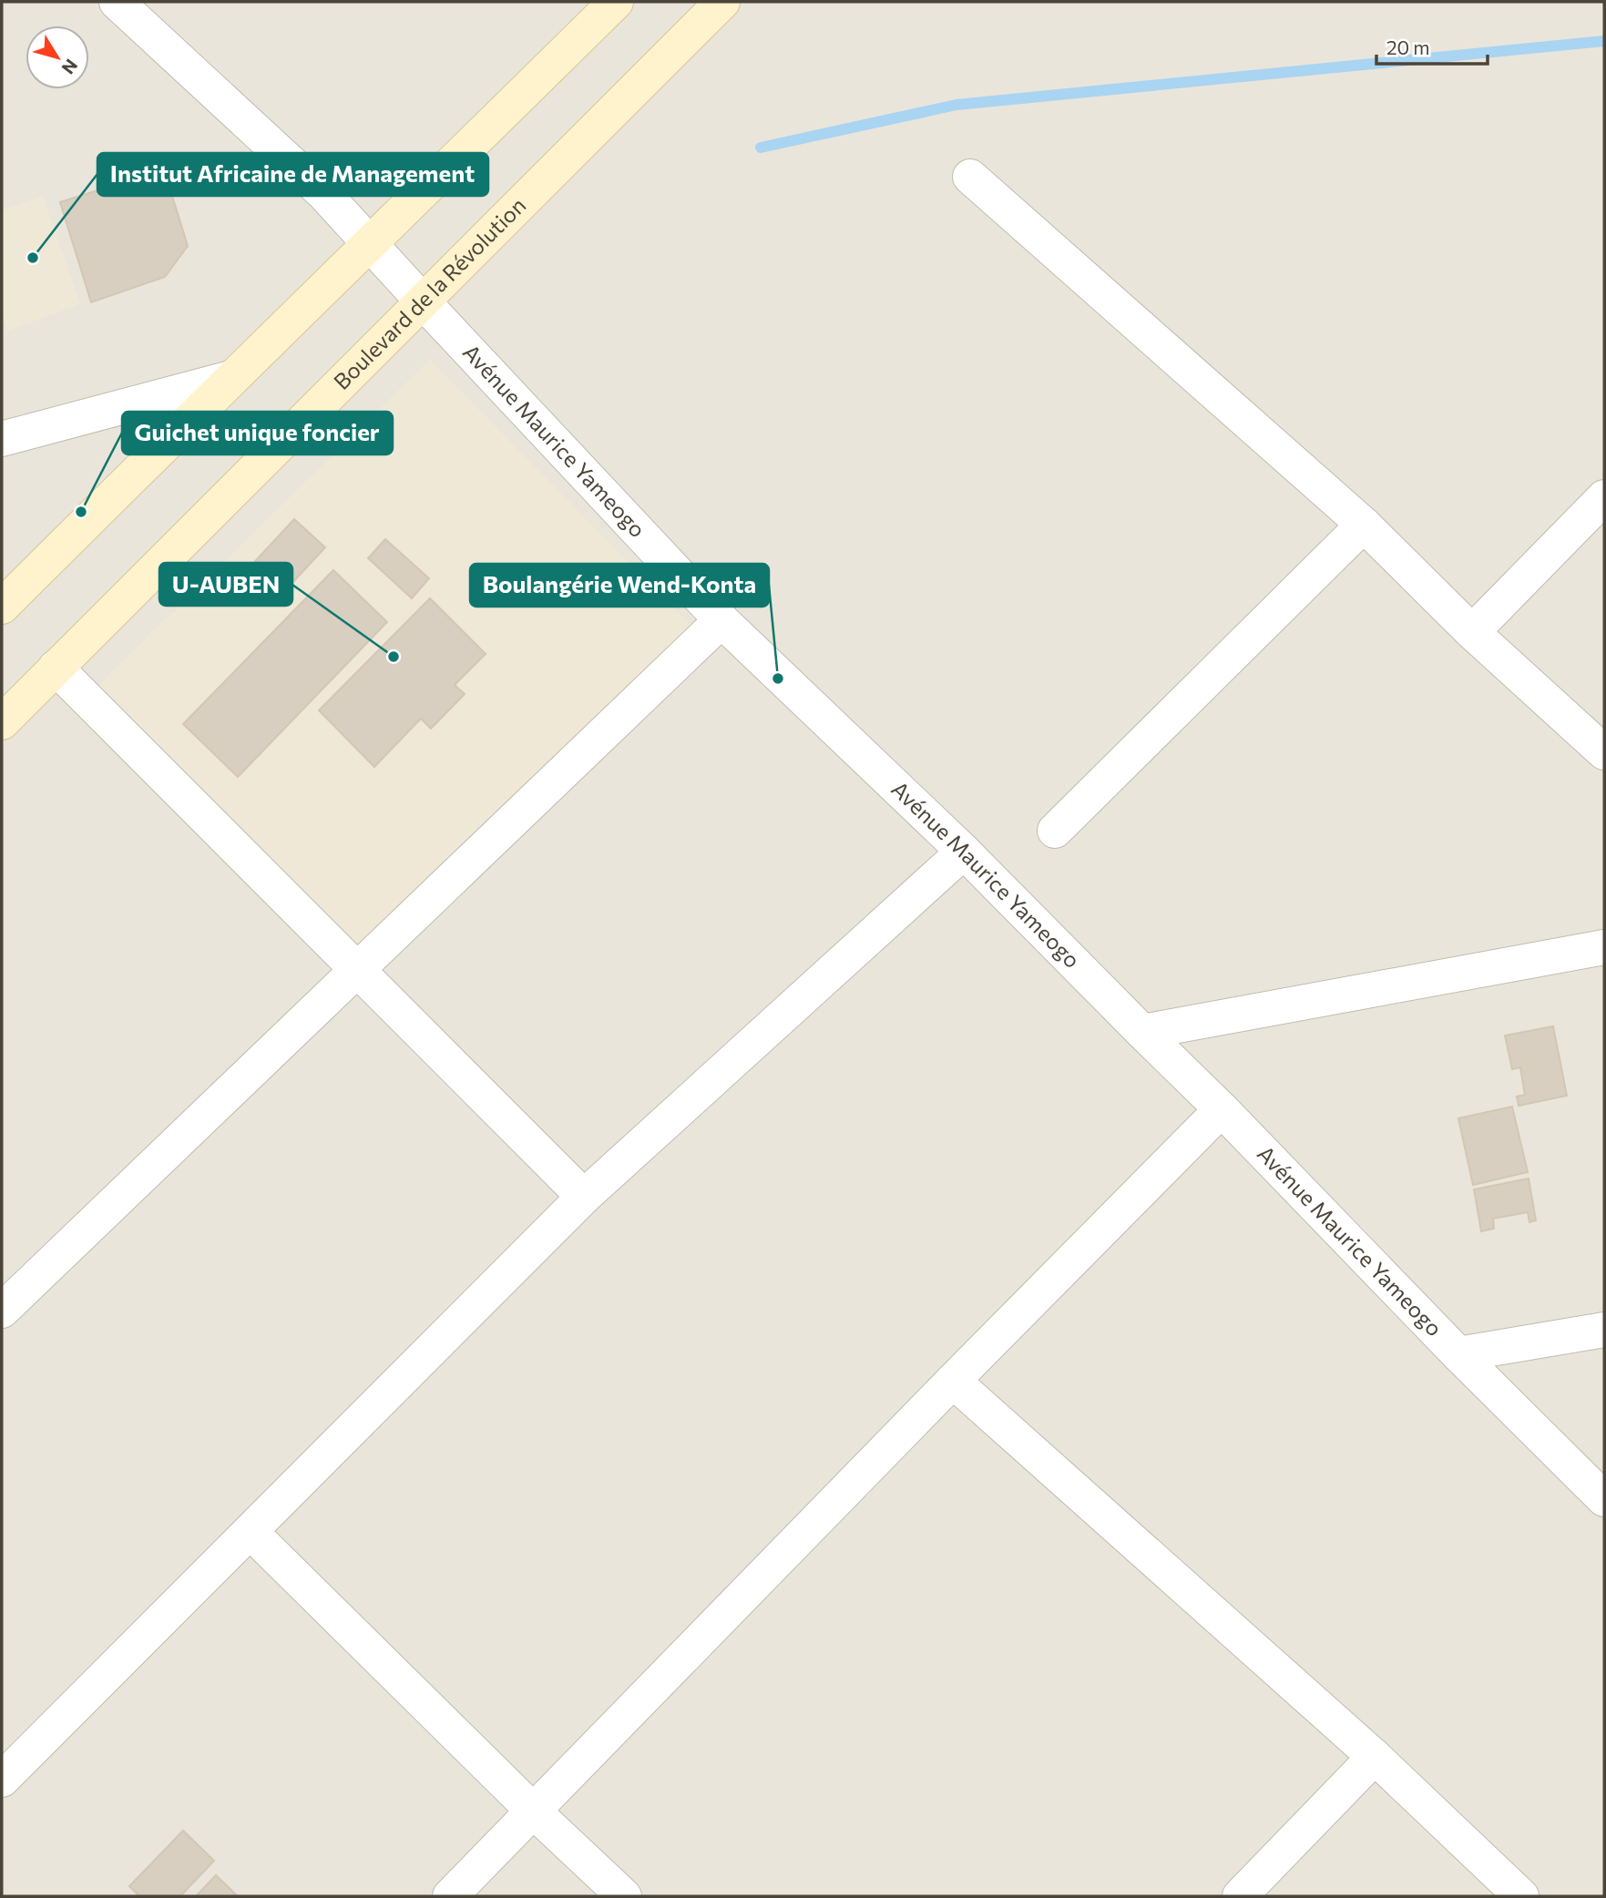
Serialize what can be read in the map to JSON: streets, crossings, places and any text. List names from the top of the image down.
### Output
{
  "streets": {
    "main road": ["Boulevard de la Révolution"],
    "street": ["Avénue Maurice Yameogo"]
  },
  "crossings": [
    ["Boulevard de la Révolution", "Avénue Maurice Yameogo"]
  ],
  "places": [
    "Institut Africaine de Management",
    "Guichet unique foncier",
    "U-AUBEN",
    "Boulangérie Wend-Konta"
  ],
  "scale_bar": "20 m",
  "north": "bottom right"
}
